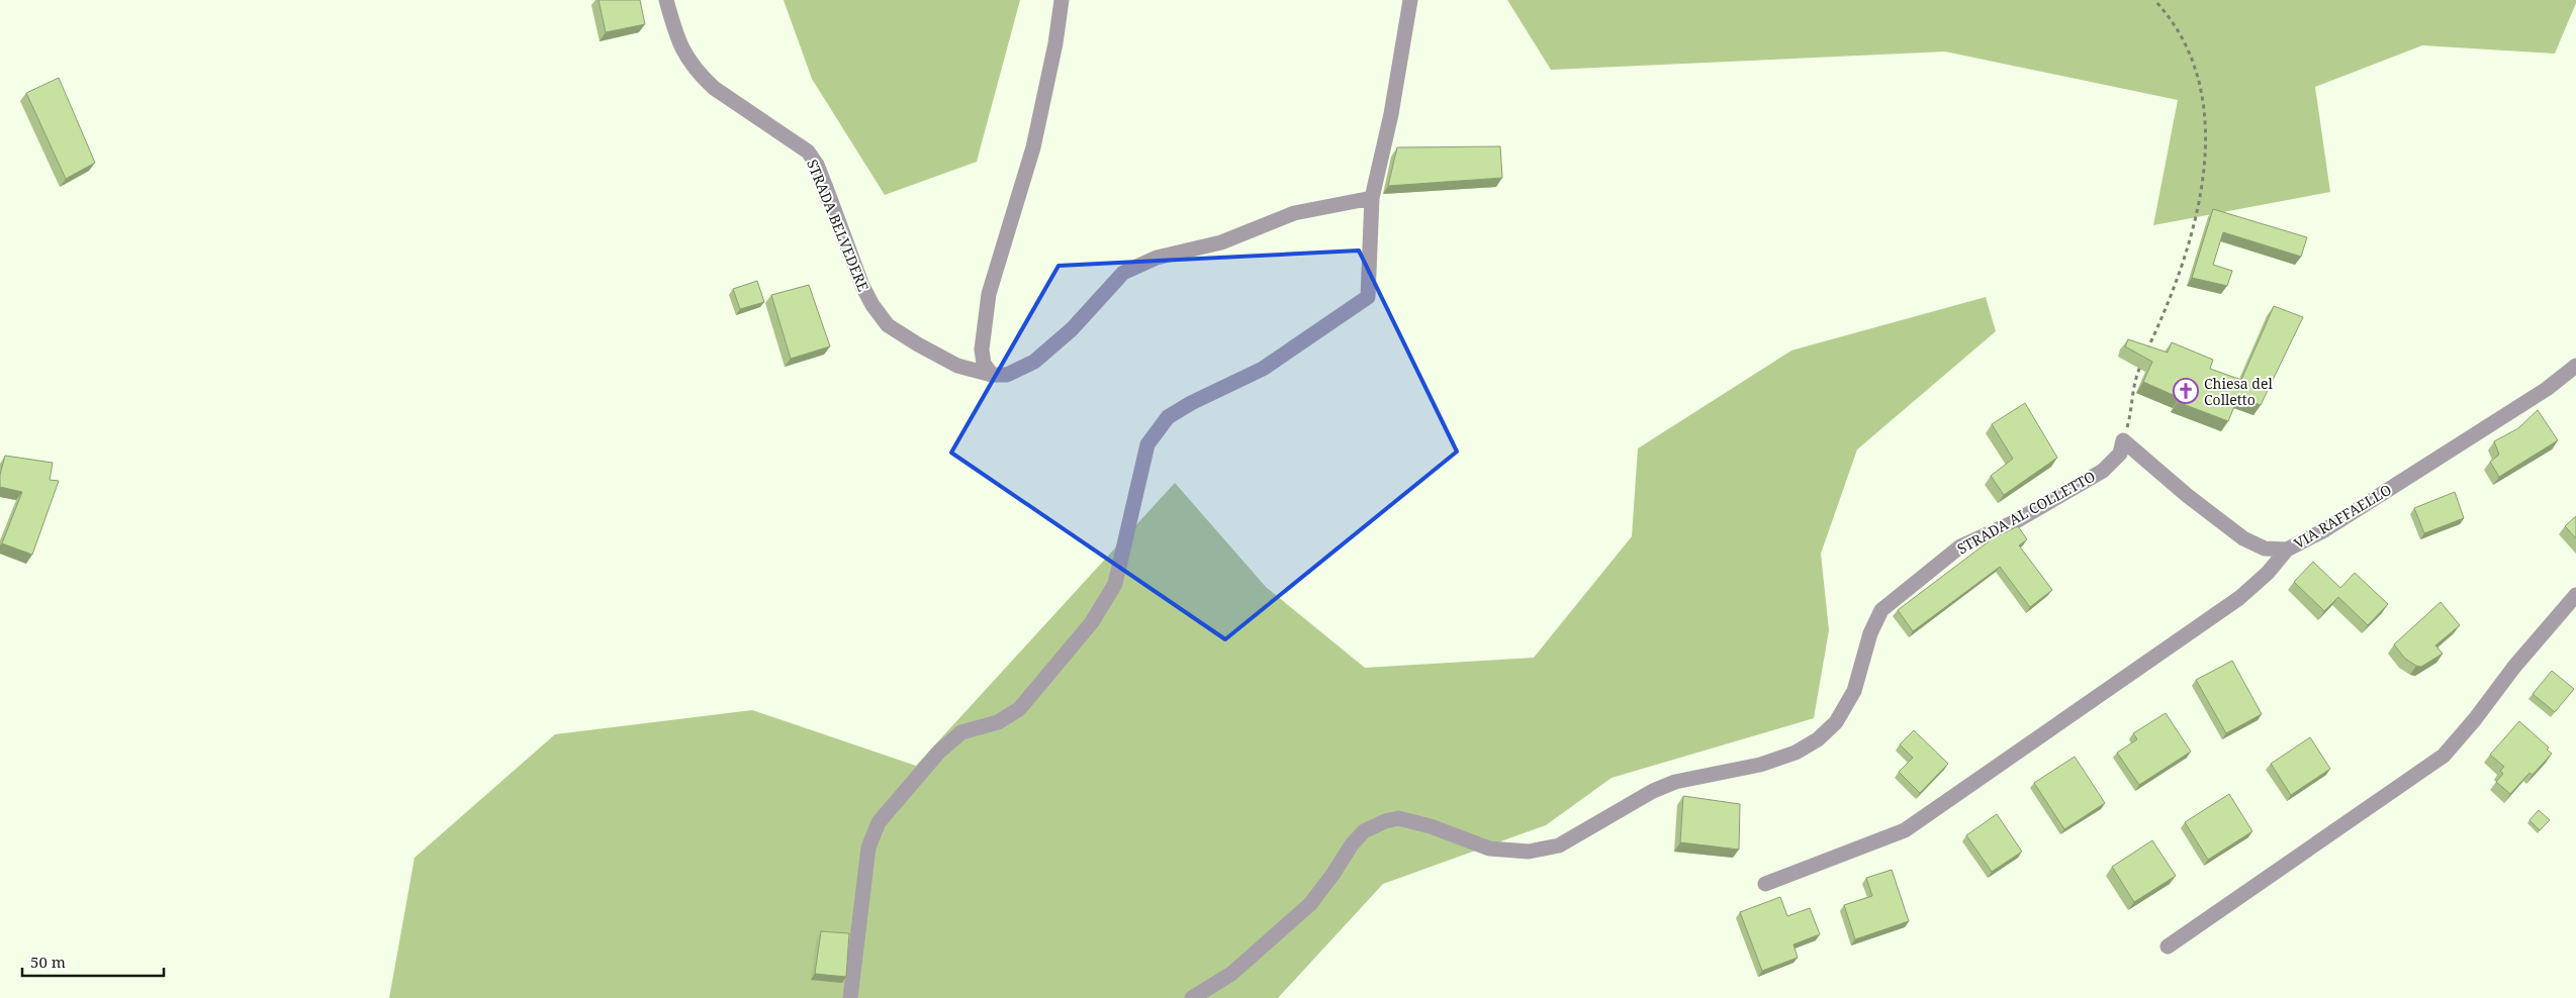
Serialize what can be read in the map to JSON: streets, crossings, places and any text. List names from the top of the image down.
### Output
{
  "streets": {
    "street": ["STRADA BELVEDERE", "STRADA AL COLLETTO", "VIA RAFFAELLO"]
  },
  "crossings": [
    ["STRADA AL COLLETTO", "VIA RAFFAELLO"]
  ],
  "places": {
    "church": ["Chiesa del Colletto"]
  },
  "scale_bar": "50 m"
}
